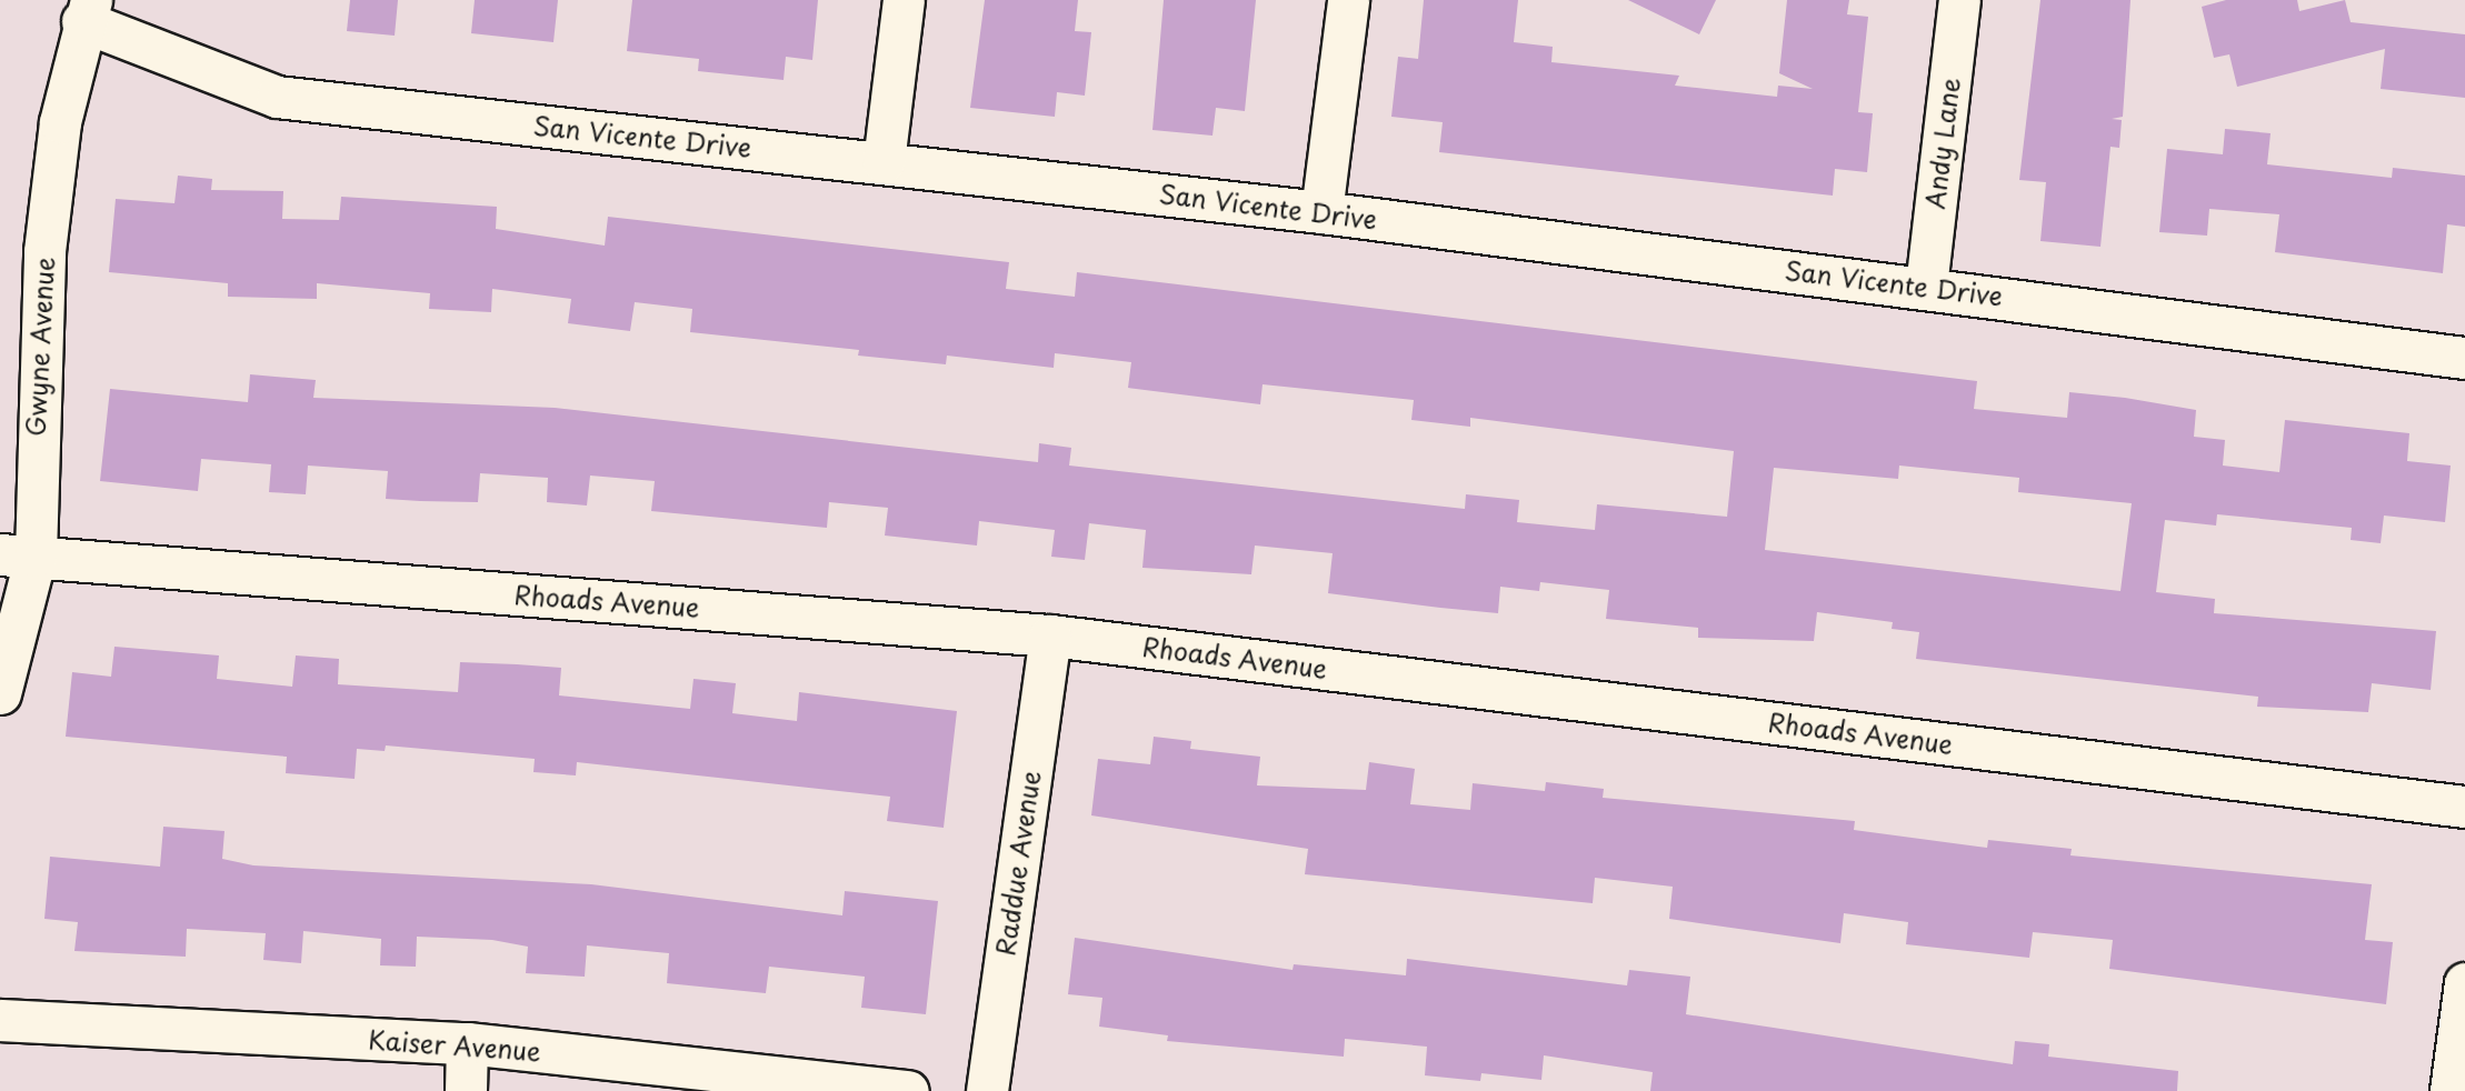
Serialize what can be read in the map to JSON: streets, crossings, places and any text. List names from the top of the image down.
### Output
{
  "streets": {
    "street": [
      "San Vicente Drive",
      "Andy Lane",
      "Gwyne Avenue",
      "Rhoads Avenue",
      "Raddue Avenue",
      "Kaiser Avenue"
    ]
  },
  "crossings": [
    ["San Vicente Drive", "Andy Lane"],
    ["San Vicente Drive", "Gwyne Avenue"],
    ["Gwyne Avenue", "Rhoads Avenue"],
    ["Rhoads Avenue", "Raddue Avenue"]
  ]
}
